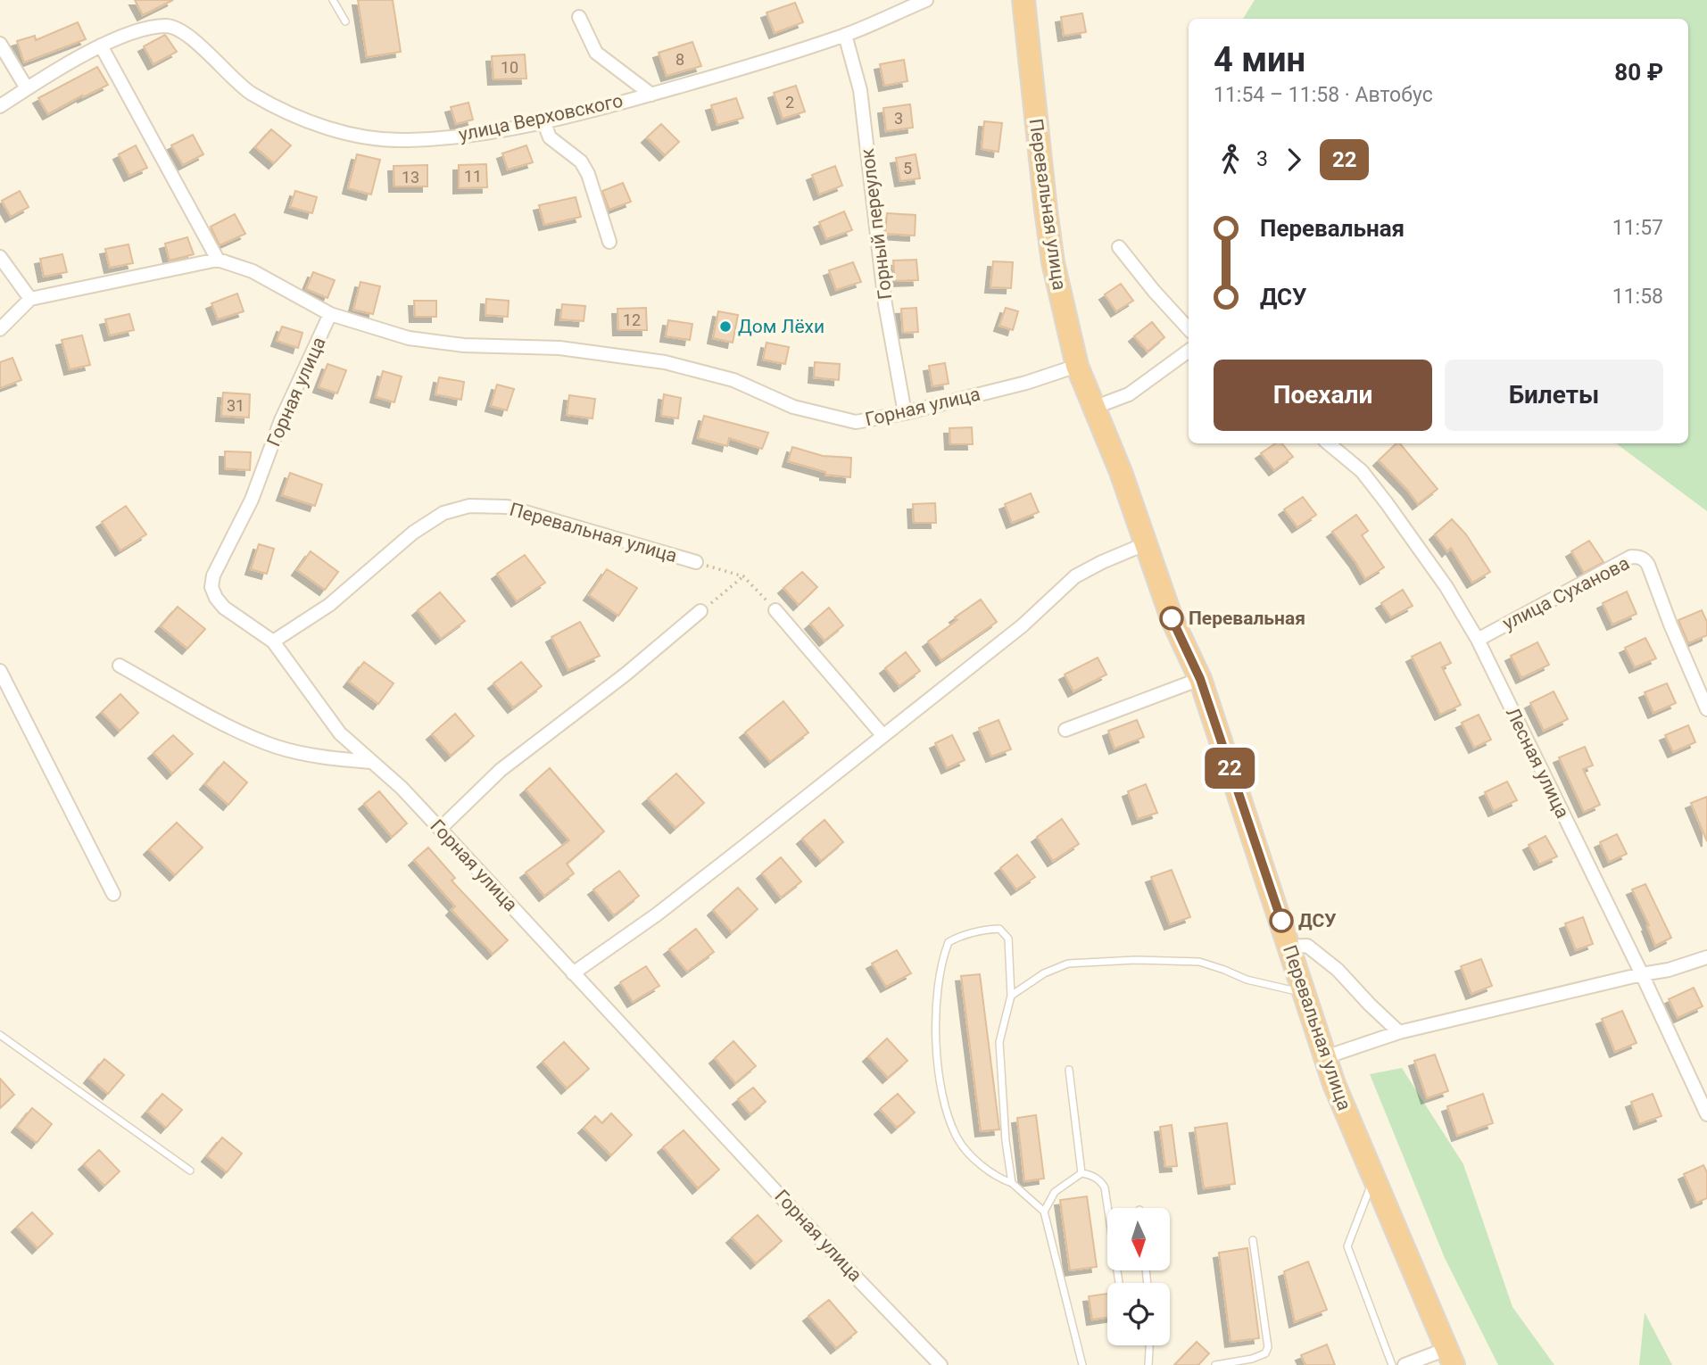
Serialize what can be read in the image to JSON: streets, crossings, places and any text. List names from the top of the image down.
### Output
{
  "streets": {
    "highway": ["Перевальная улица"],
    "street": [
      "улица Верховского",
      "Горный переулок",
      "Горная улица",
      "улица Суханова",
      "Лесная улица"
    ]
  },
  "crossings": [
    ["улица Верховского", "Горный переулок"],
    ["Перевальная улица", "Горная улица"],
    ["Горный переулок", "Горная улица"],
    ["улица Суханова", "Лесная улица"]
  ],
  "places": ["Дом Лёхи", "Перевальная", "ДСУ"],
  "lines": ["bus line 22"],
  "house_numbers": [
    "8",
    "10",
    "2",
    "3",
    "5",
    "11",
    "13",
    "12",
    "31"
  ],
  "north": "bottom",
  "page": {
    "on_map": "22",
    "heading": ["4 мин", "11:54 – 11:58 · Автобус", "80 ₽"],
    "legs": ["3", "22"],
    "list": [
      {
        "name": "Перевальная",
        "value": "11:57"
      },
      {
        "name": "ДСУ",
        "value": "11:58"
      }
    ],
    "buttons": ["Поехали", "Билеты"]
  }
}
